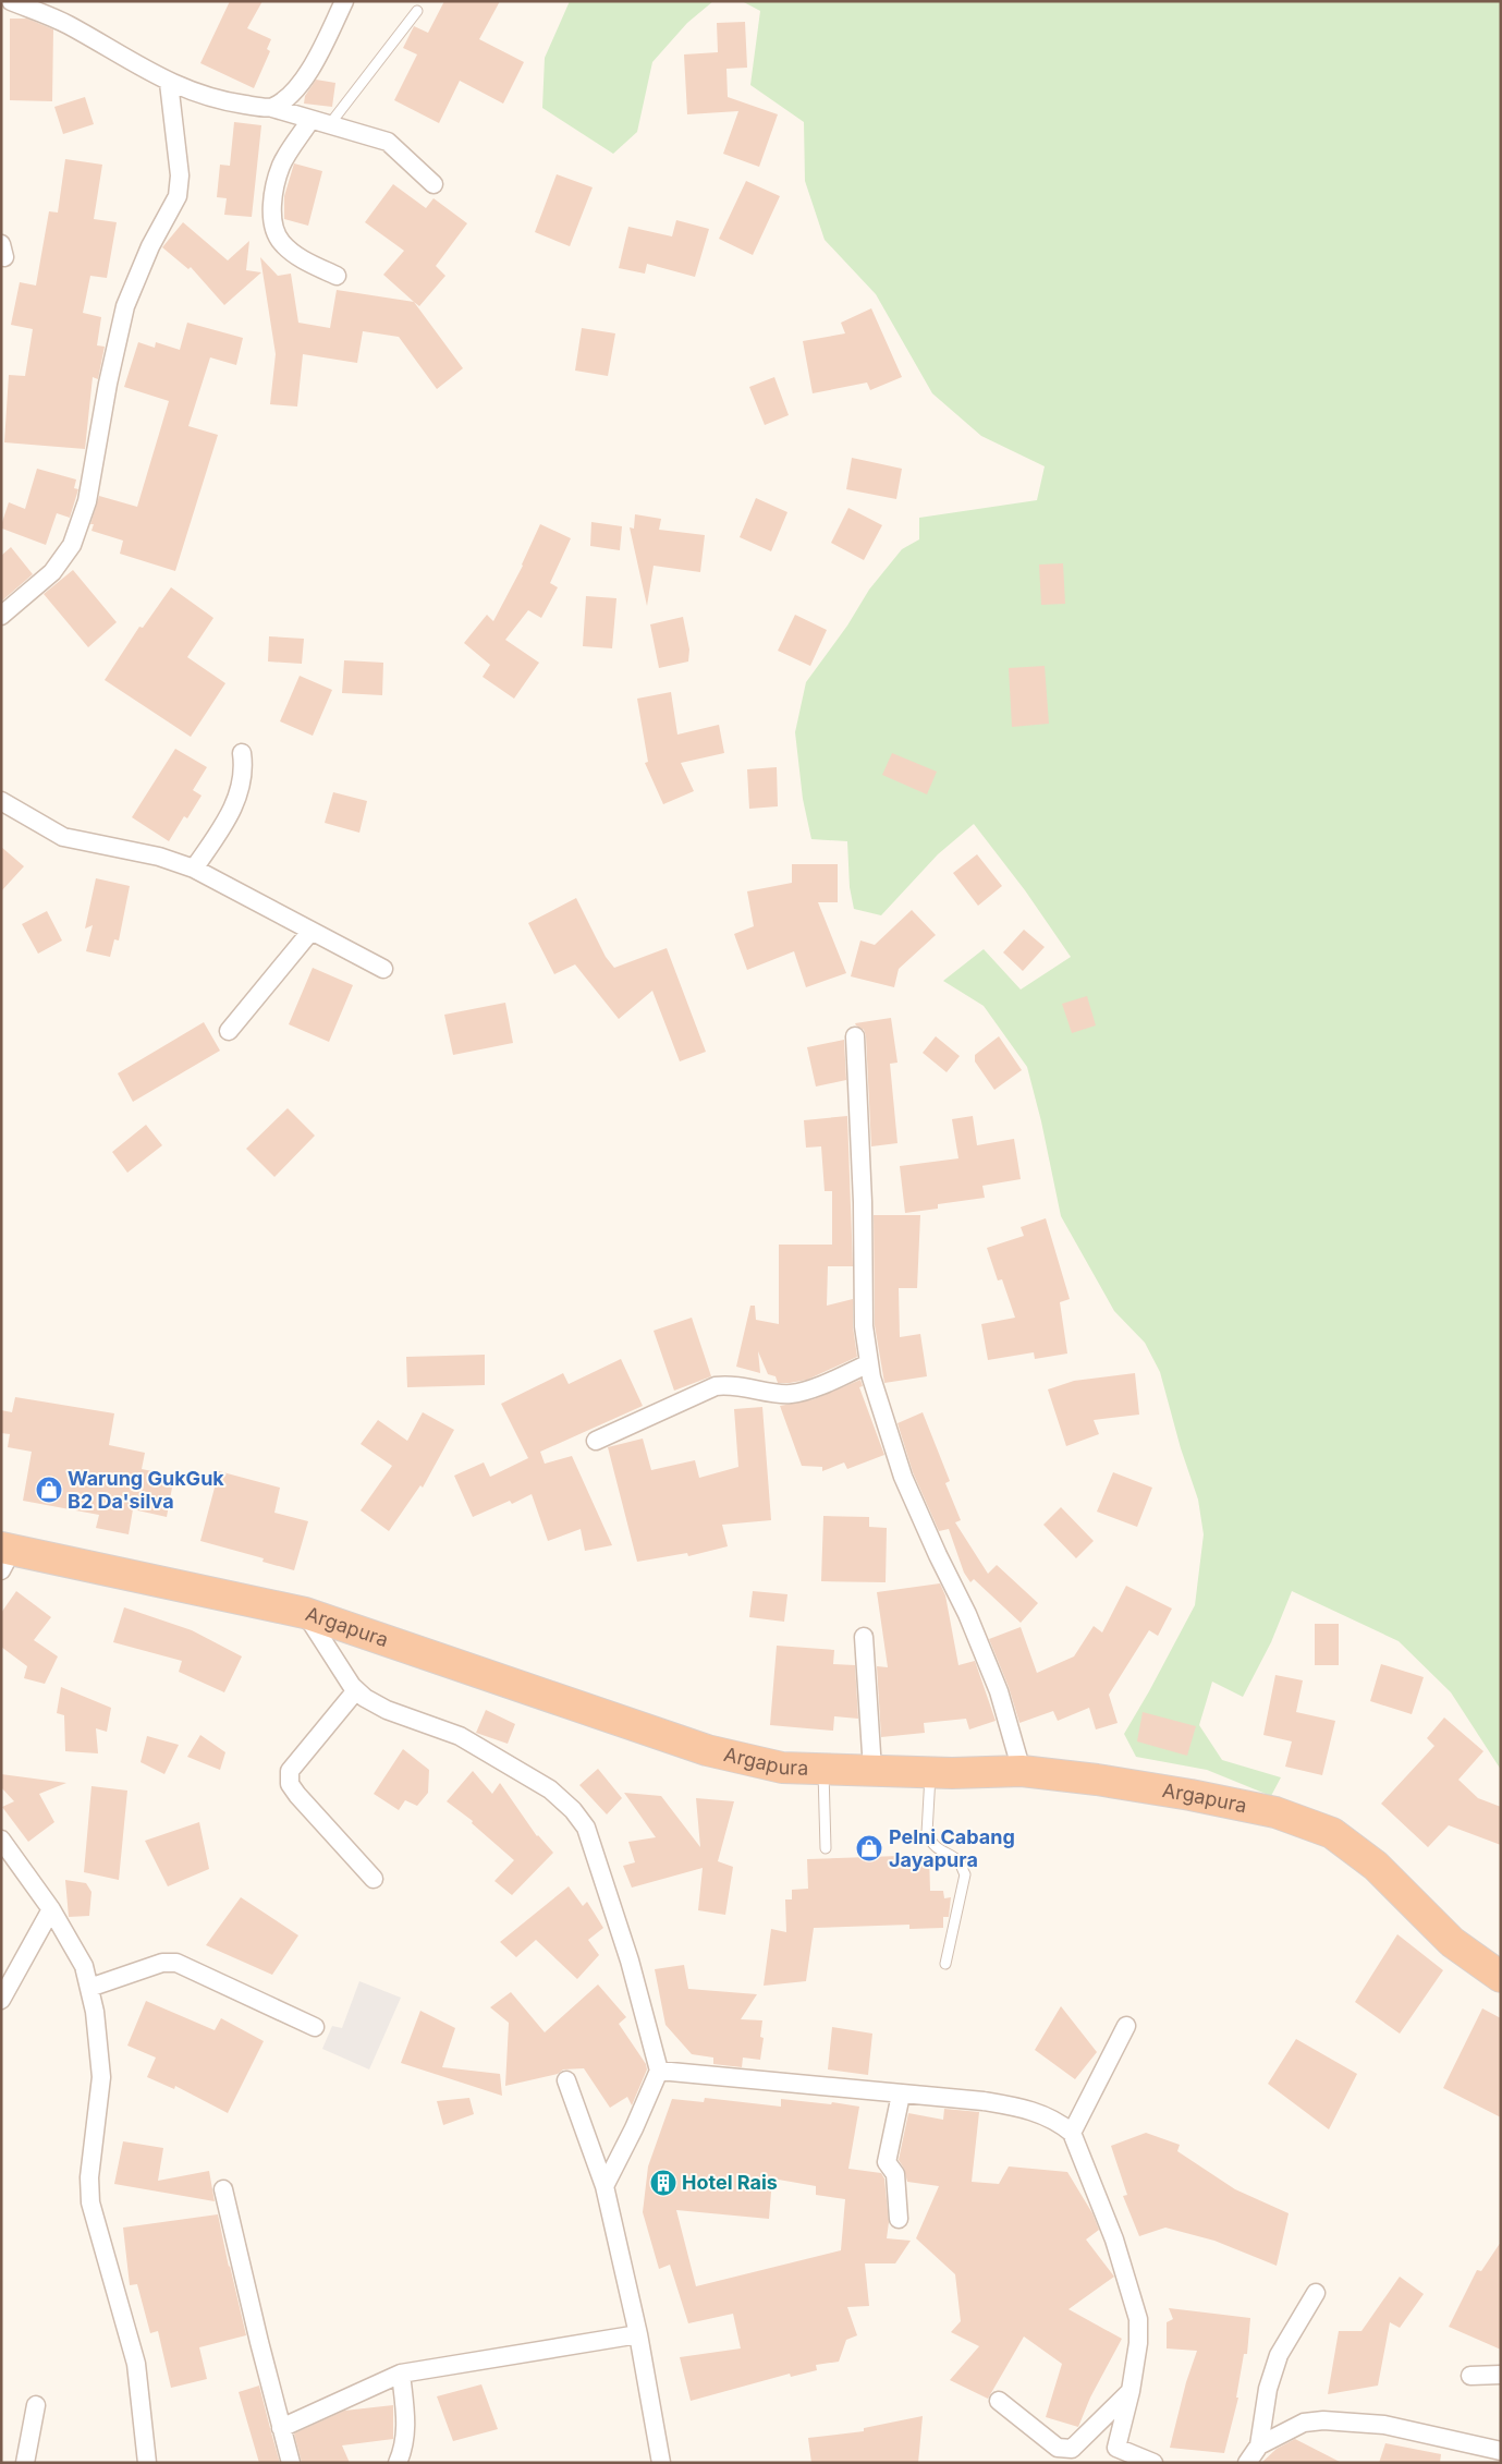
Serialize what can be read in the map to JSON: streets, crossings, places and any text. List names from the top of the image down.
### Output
{
  "streets": {
    "highway": ["Argapura"]
  },
  "places": {
    "shop": ["Warung GukGuk B2 Da'silva", "Pelni Cabang Jayapura"],
    "building": ["Hotel Rais"]
  }
}
